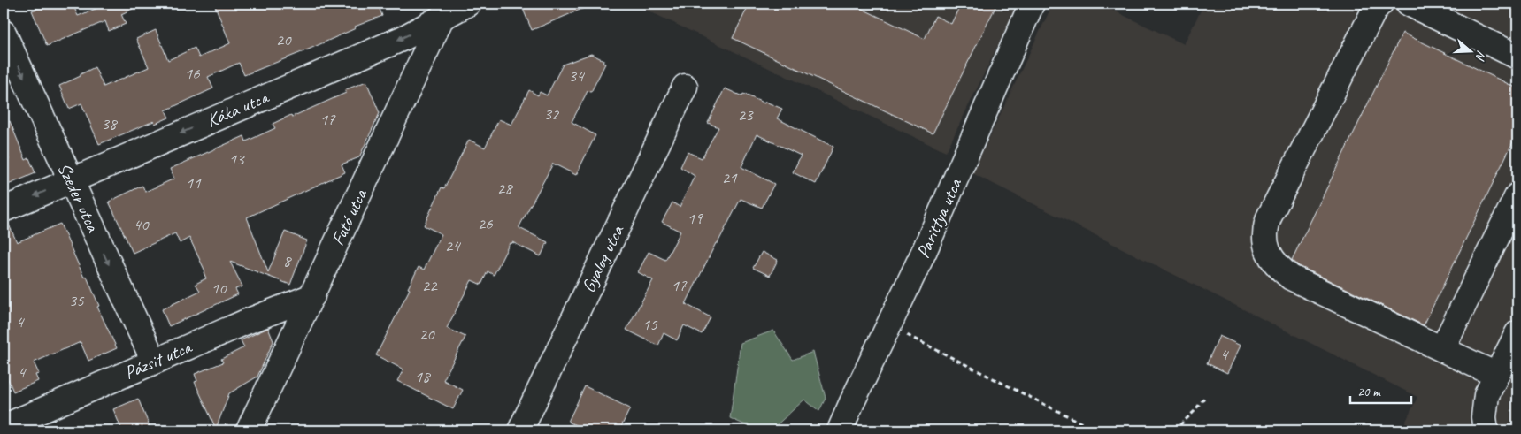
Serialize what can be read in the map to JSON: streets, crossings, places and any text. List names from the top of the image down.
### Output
{
  "streets": {
    "street": [
      "Káka utca",
      "Szeder utca",
      "Futó utca",
      "Parittya utca",
      "Gyalog utca",
      "Pázsit utca"
    ]
  },
  "crossings": [
    ["Káka utca", "Szeder utca"],
    ["Káka utca", "Futó utca"],
    ["Szeder utca", "Pázsit utca"],
    ["Futó utca", "Pázsit utca"]
  ],
  "one_way": ["Káka utca", "Szeder utca"],
  "house_numbers": [
    "20",
    "16",
    "34",
    "32",
    "23",
    "17",
    "38",
    "13",
    "21",
    "11",
    "28",
    "19",
    "26",
    "40",
    "24",
    "8",
    "22",
    "17",
    "10",
    "35",
    "4",
    "15",
    "20",
    "4",
    "4",
    "18"
  ],
  "scale_bar": "20 m",
  "north": "right"
}
